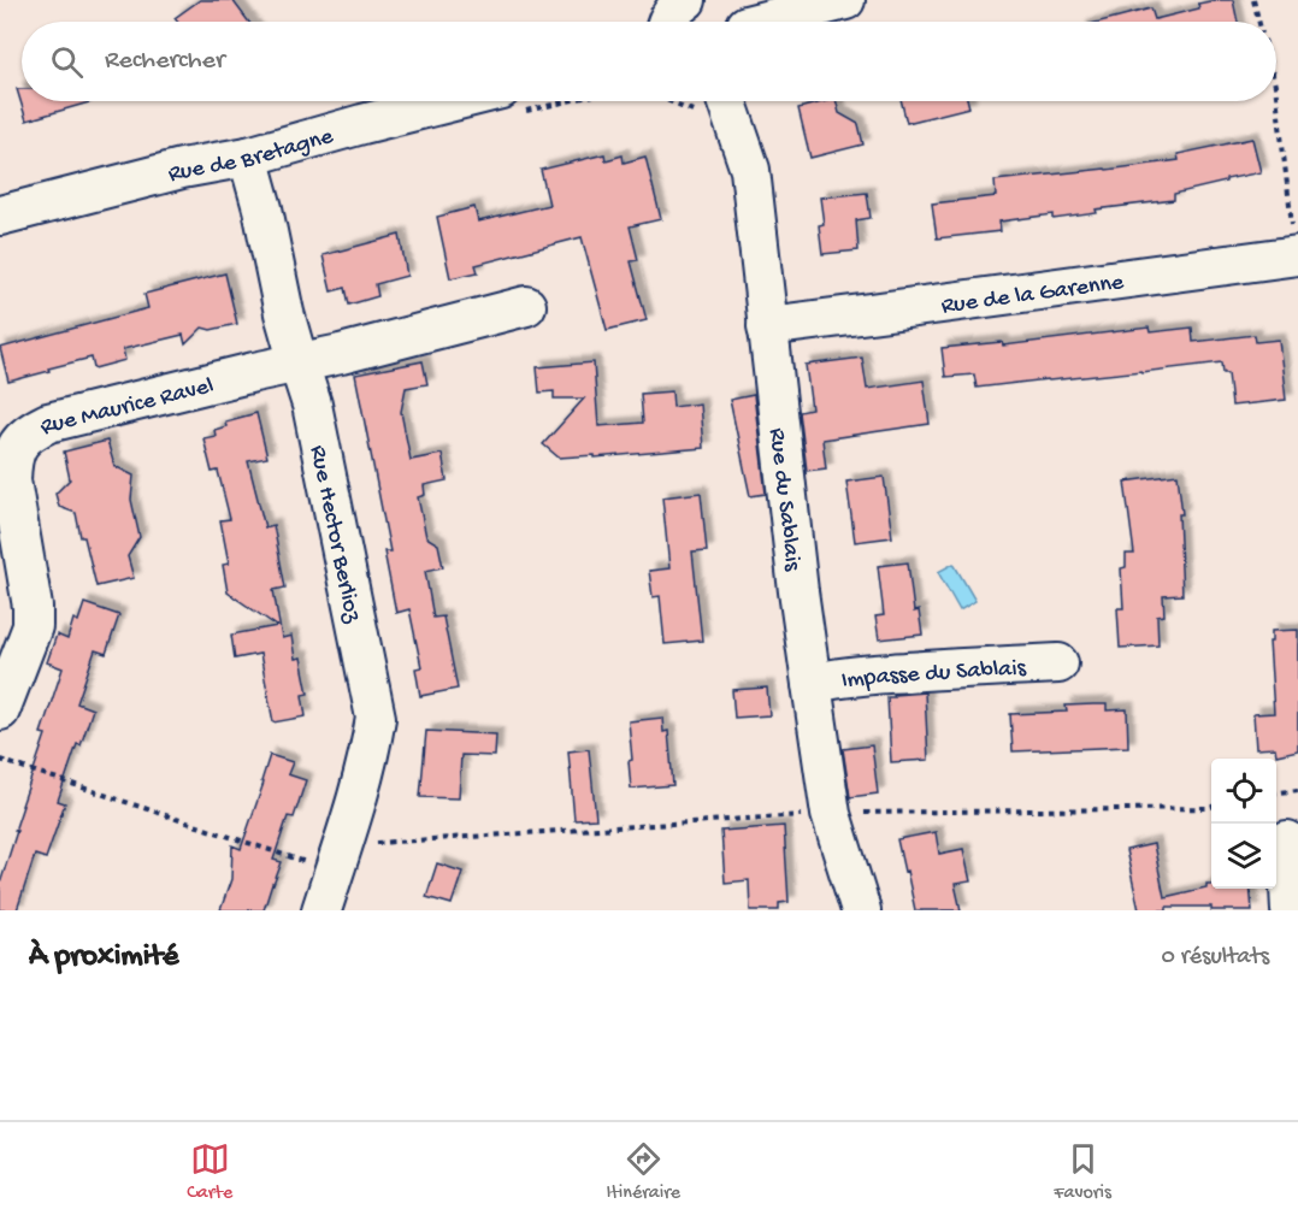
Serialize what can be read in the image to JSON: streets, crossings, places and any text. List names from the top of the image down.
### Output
{
  "streets": {
    "street": [
      "Rue de Bretagne",
      "Rue de la Garenne",
      "Rue Maurice Ravel",
      "Rue du Sablais",
      "Rue Hector Berlioz",
      "Impasse du Sablais"
    ]
  },
  "crossings": [
    ["Rue de Bretagne", "Rue Hector Berlioz"],
    ["Rue de la Garenne", "Rue du Sablais"],
    ["Rue Maurice Ravel", "Rue Hector Berlioz"],
    ["Rue du Sablais", "Impasse du Sablais"]
  ],
  "page": {
    "search": "Rechercher",
    "heading": ["À proximité", "0 résultats"],
    "nav": ["Carte", "Itinéraire", "Favoris"]
  }
}
